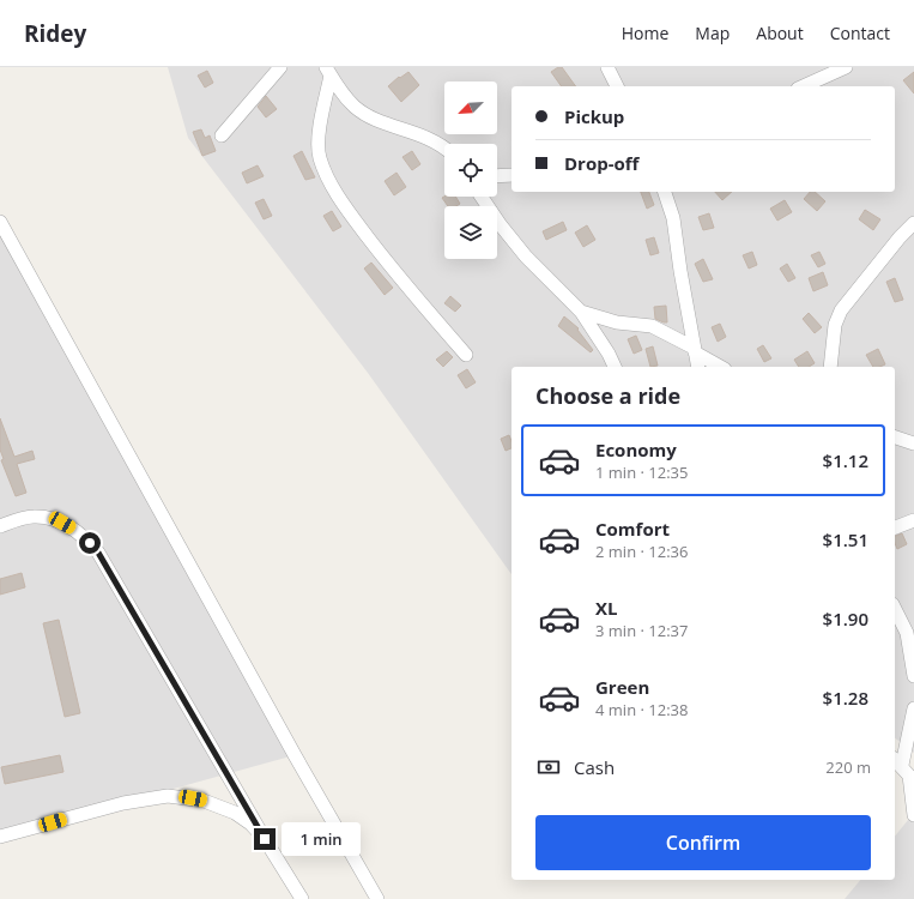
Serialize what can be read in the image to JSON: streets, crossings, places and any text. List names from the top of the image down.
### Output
{
  "north": "bottom left",
  "page": {
    "header": "Ridey",
    "nav": [
      "Home",
      "Map",
      "About",
      "Contact"
    ],
    "banner": ["Pickup", "Drop-off"],
    "heading": "Choose a ride",
    "list": [
      {
        "name": "Economy",
        "note": "1 min · 12:35",
        "value": "$1.12"
      },
      {
        "name": "Comfort",
        "note": "2 min · 12:36",
        "value": "$1.51"
      },
      {
        "name": "XL",
        "note": "3 min · 12:37",
        "value": "$1.90"
      },
      {
        "name": "Green",
        "note": "4 min · 12:38",
        "value": "$1.28"
      }
    ],
    "pay": ["Cash", "220 m"],
    "buttons": "Confirm",
    "bubble": "1 min"
  }
}
